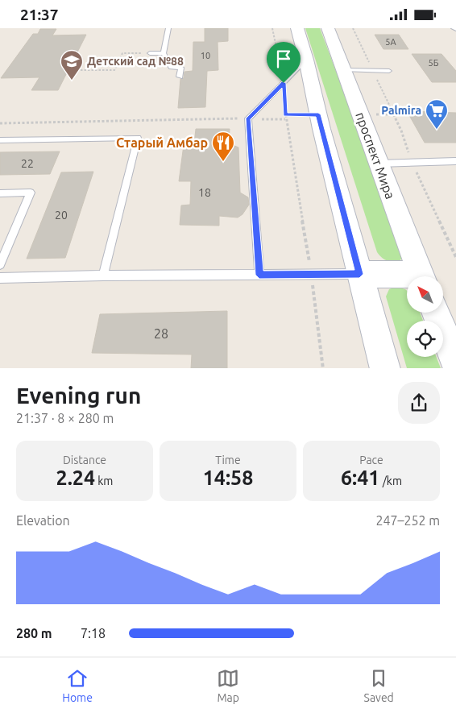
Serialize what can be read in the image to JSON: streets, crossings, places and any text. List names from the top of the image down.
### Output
{
  "streets": {
    "main road": ["проспект Мира"]
  },
  "places": {
    "school or university": ["Детский сад №88"],
    "supermarket": ["Palmira"],
    "restaurant": ["Старый Амбар"]
  },
  "house_numbers": [
    "5А",
    "10",
    "5Б",
    "22",
    "18",
    "20",
    "28"
  ],
  "north": "top left",
  "page": {
    "status": "21:37",
    "heading": ["Evening run", "21:37 · 8 × 280 m"],
    "stats": [
      ["Distance", "2.24 km"],
      ["Time", "14:58"],
      ["Pace", "6:41 /km"]
    ],
    "chart": ["Elevation", "247–252 m"],
    "list": [
      {
        "name": "280 m",
        "note": "7:18"
      }
    ],
    "tabs": ["Home", "Map", "Saved"]
  }
}
